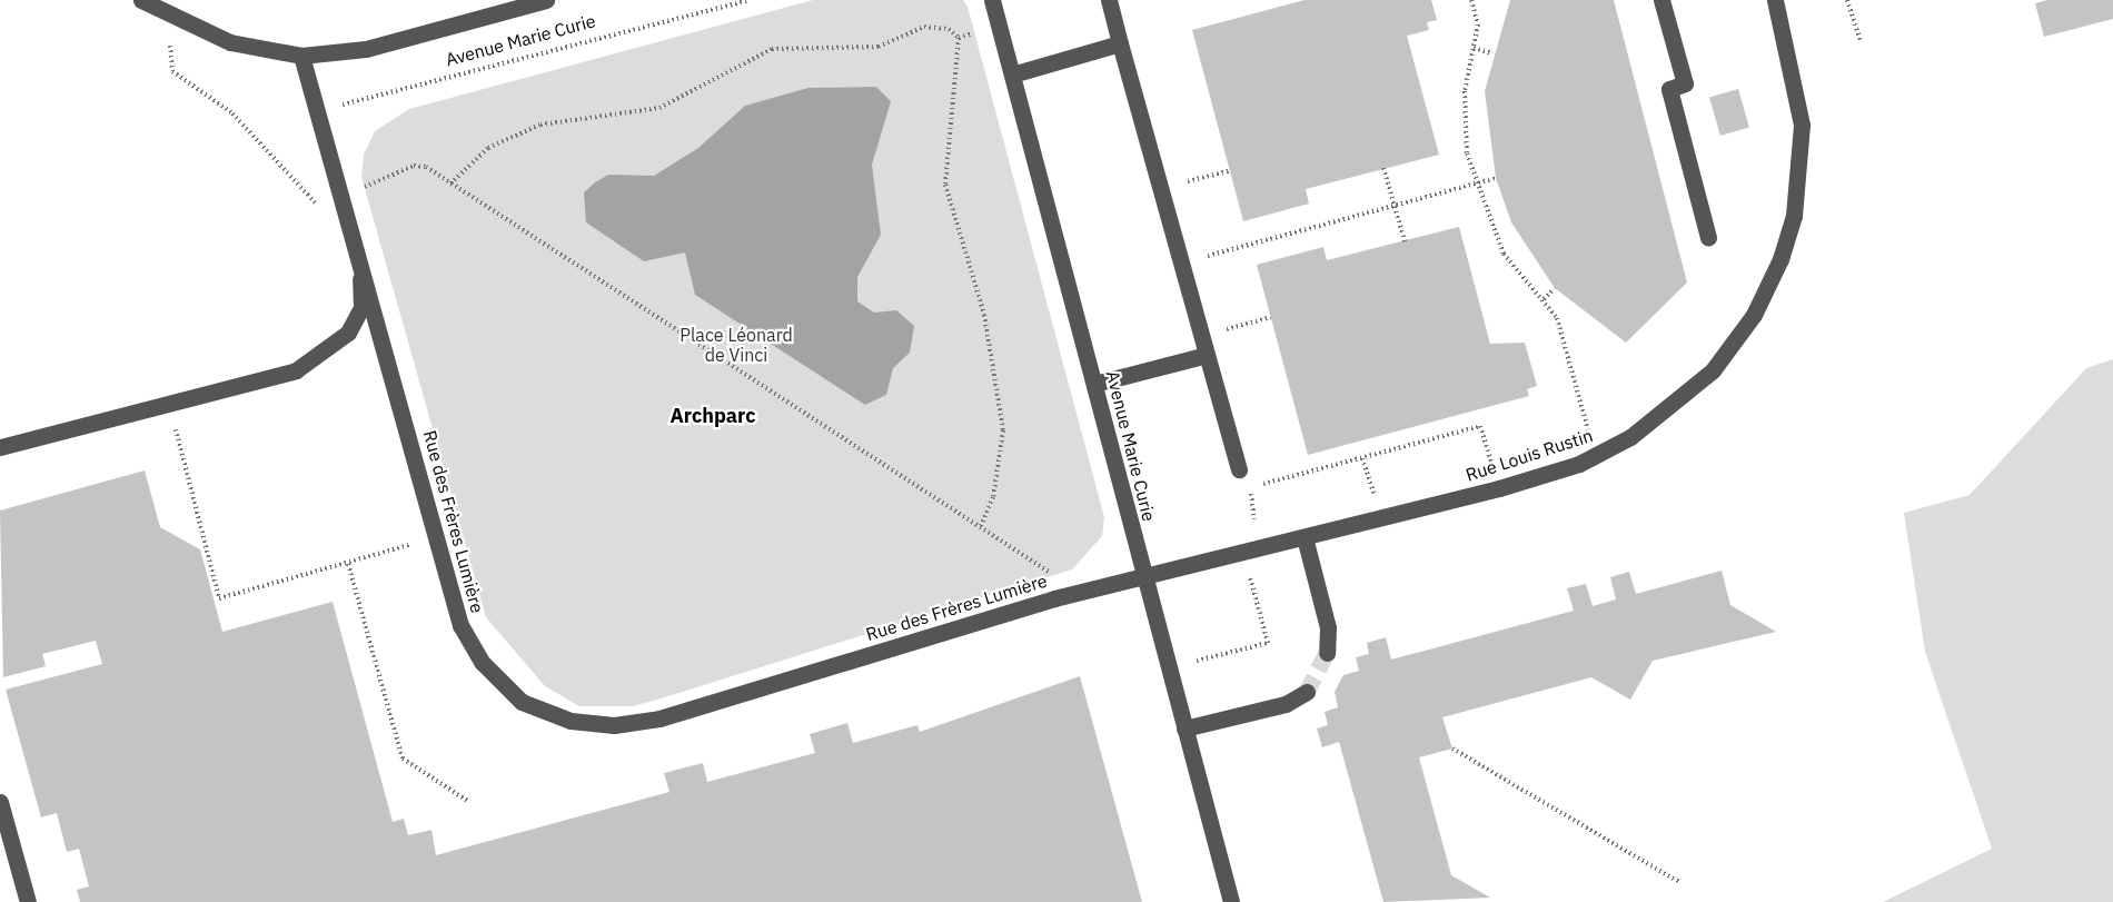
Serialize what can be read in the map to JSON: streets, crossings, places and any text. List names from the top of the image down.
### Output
{
  "streets": {
    "street": ["Avenue Marie Curie", "Rue Louis Rustin", "Rue des Frères Lumière"]
  },
  "crossings": [
    ["Avenue Marie Curie", "Rue Louis Rustin"],
    ["Avenue Marie Curie", "Rue des Frères Lumière"],
    ["Rue Louis Rustin", "Rue des Frères Lumière"]
  ],
  "districts": ["Archparc"],
  "parks": ["Place Léonard de Vinci"]
}
